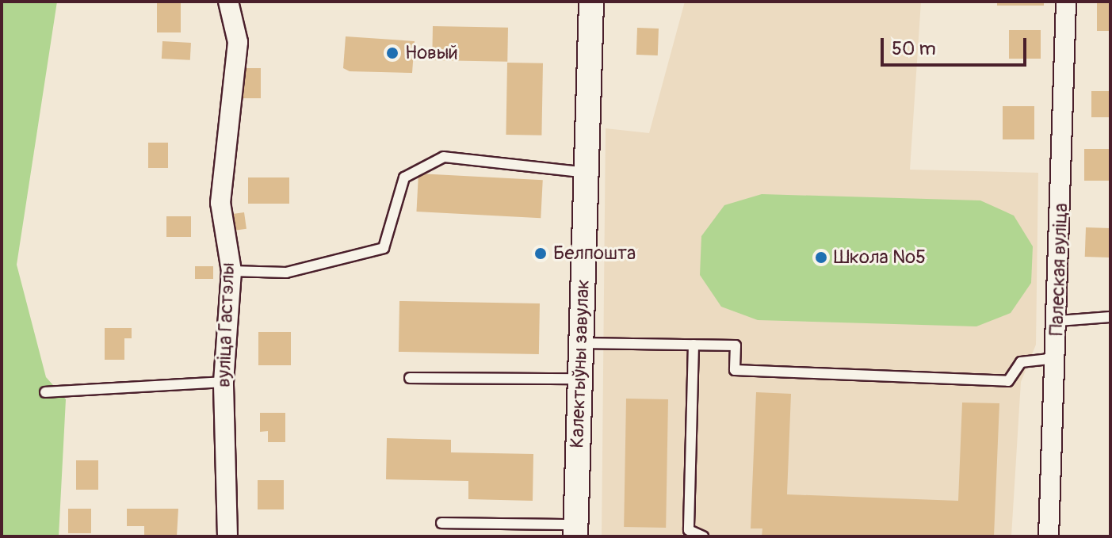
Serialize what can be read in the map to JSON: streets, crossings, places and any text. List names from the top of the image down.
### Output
{
  "streets": {
    "street": ["Палеская вуліца", "вуліца Гастэлы", "Калектыўны завулак"]
  },
  "places": ["Новый", "Белпошта", "Школа №5"],
  "scale_bar": "50 m"
}
